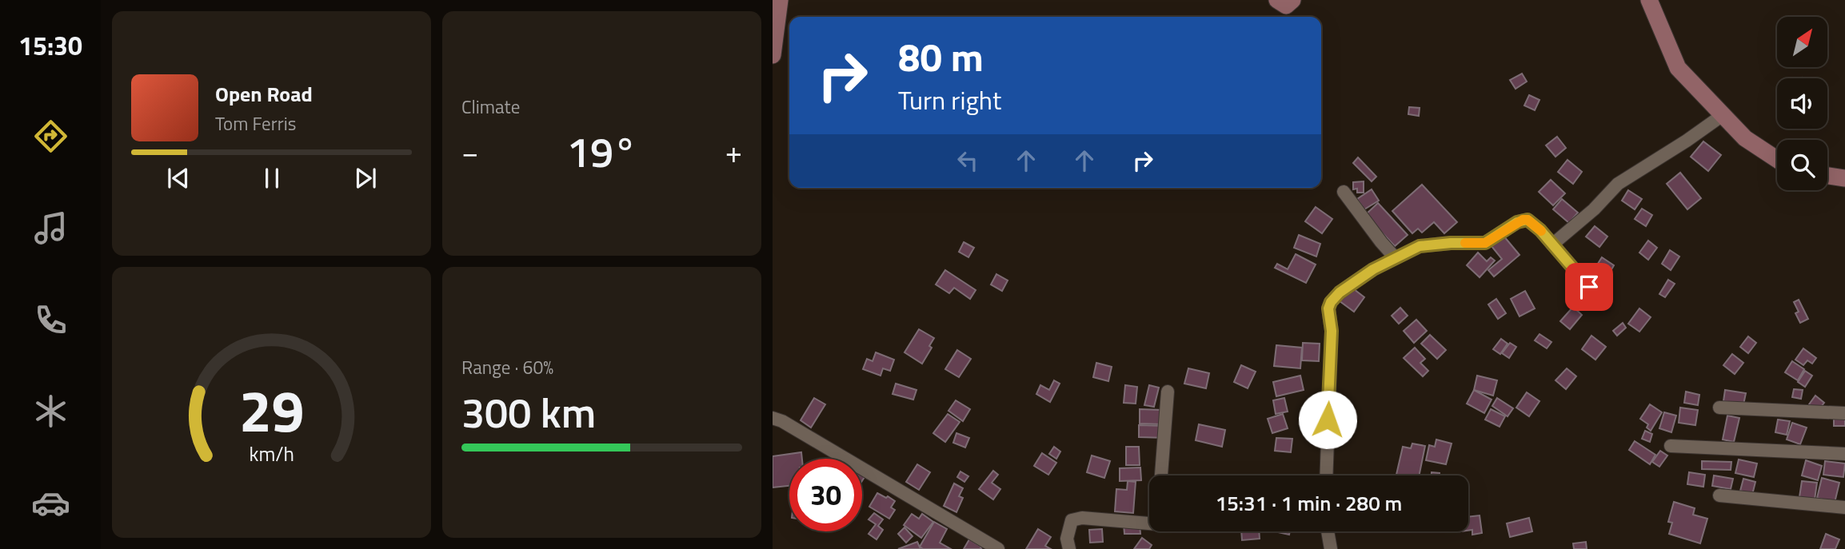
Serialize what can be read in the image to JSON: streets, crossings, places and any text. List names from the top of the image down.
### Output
{
  "north": "top right",
  "page": {
    "tabs": "15:30",
    "tile": [
      "Climate",
      ["Range · 60%", "300 km"]
    ],
    "turn": ["80 m", "Turn right"],
    "song": ["Open Road", "Tom Ferris"],
    "heat": ["−", "19°", "+"],
    "limit": "30",
    "trip": "15:31 · 1 min · 280 m",
    "gauge": ["29", "km/h"]
  }
}
